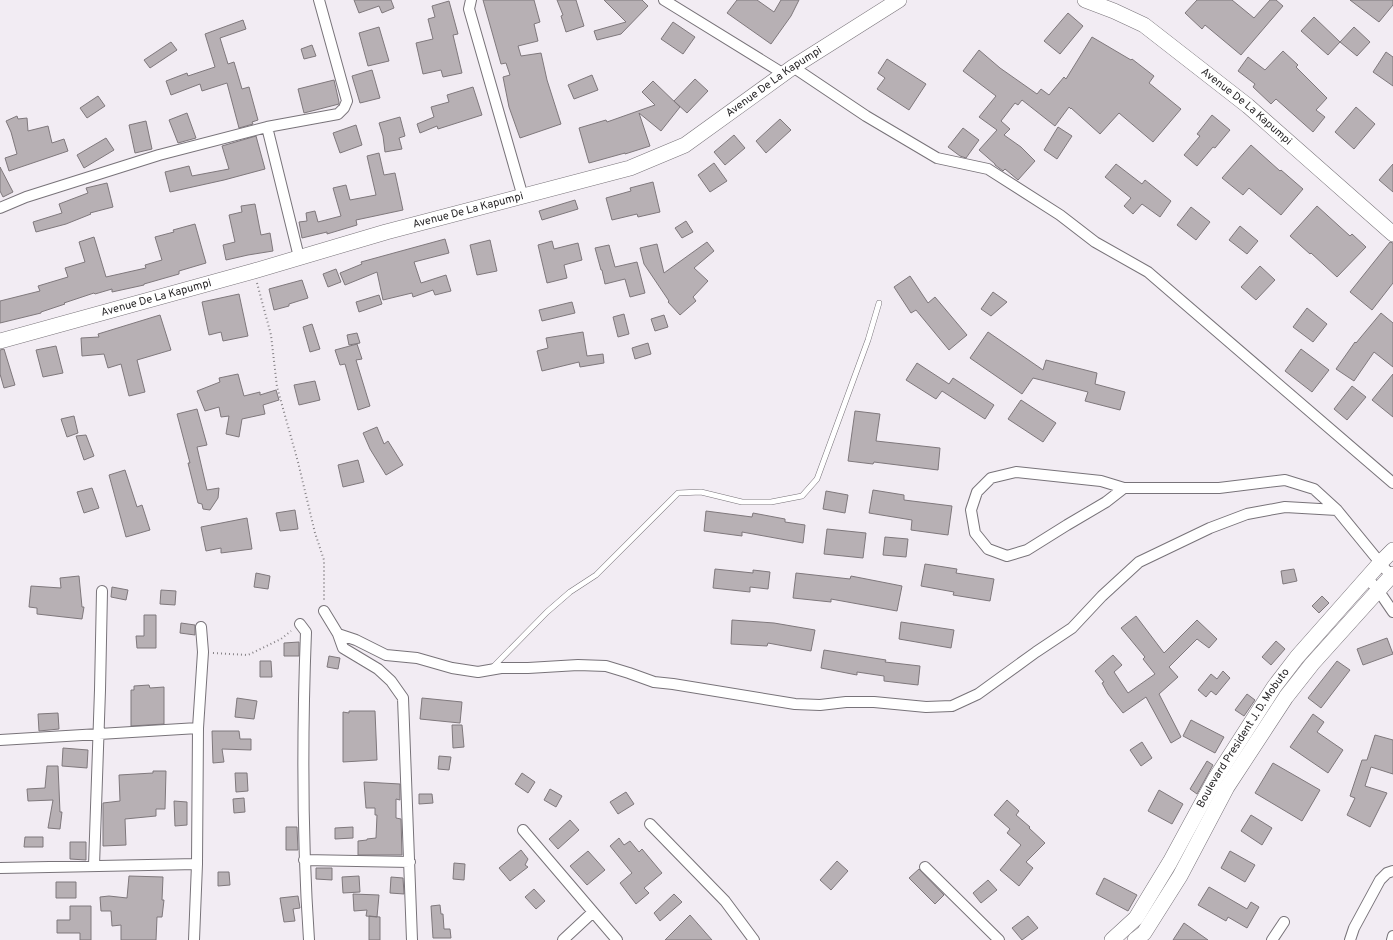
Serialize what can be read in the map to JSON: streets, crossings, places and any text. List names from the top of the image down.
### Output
{
  "streets": {
    "main road": ["Avenue De La Kapumpi", "Boulevard President J. D. Mobuto"]
  }
}
